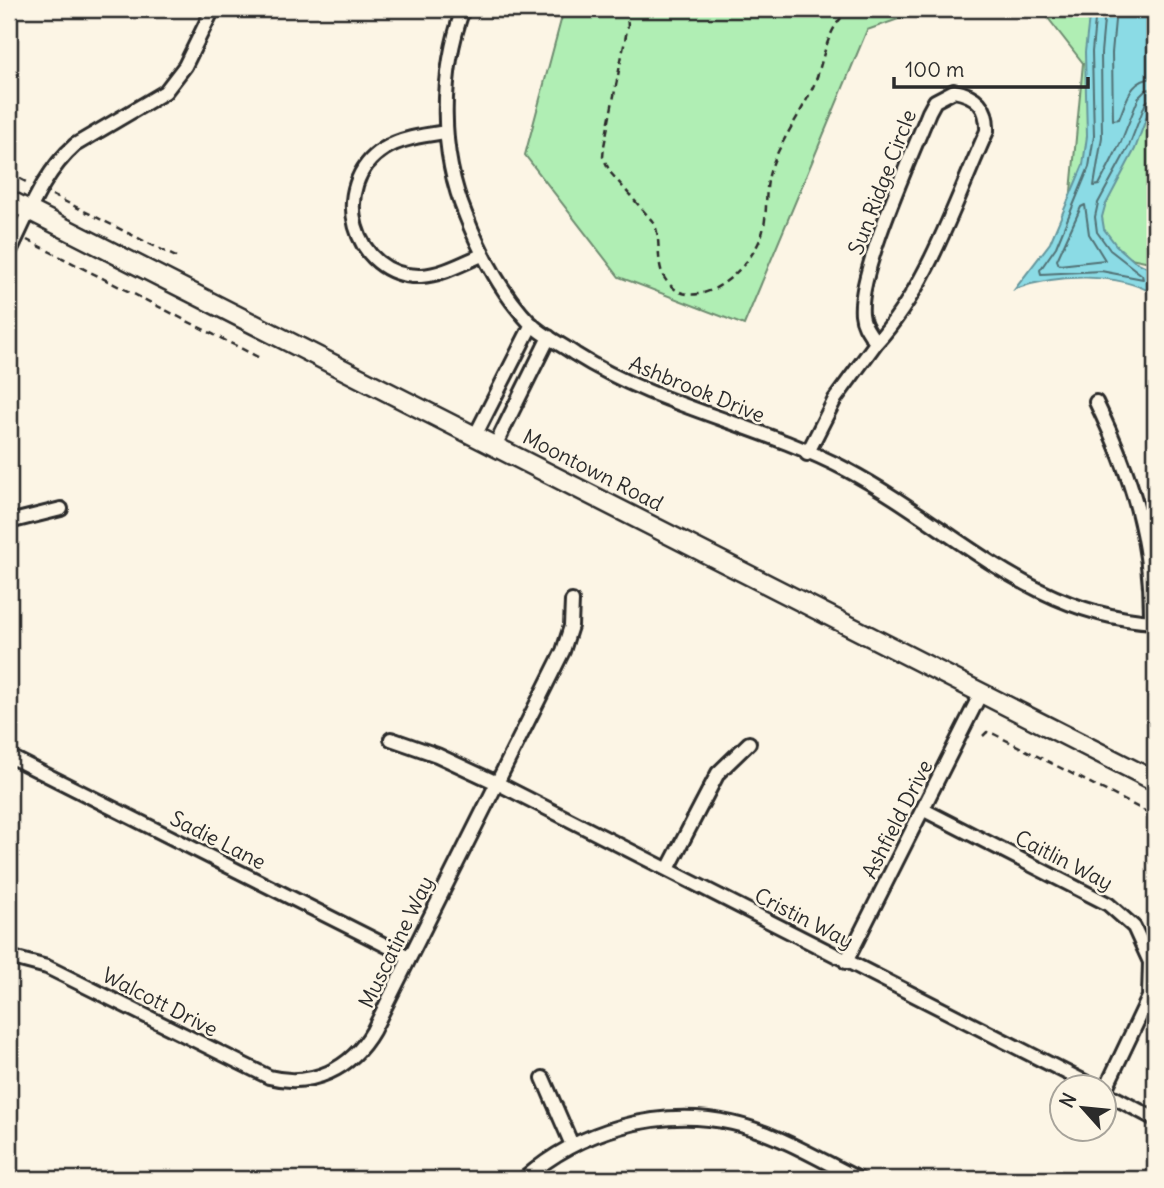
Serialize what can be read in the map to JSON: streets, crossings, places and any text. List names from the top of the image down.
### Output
{
  "streets": {
    "street": [
      "Sun Ridge Circle",
      "Ashbrook Drive",
      "Moontown Road",
      "Ashfield Drive",
      "Sadie Lane",
      "Caitlin Way",
      "Cristin Way",
      "Muscatine Way",
      "Walcott Drive"
    ]
  },
  "crossings": [
    ["Sun Ridge Circle", "Ashbrook Drive"],
    ["Moontown Road", "Ashfield Drive"],
    ["Ashfield Drive", "Caitlin Way"],
    ["Ashfield Drive", "Cristin Way"],
    ["Sadie Lane", "Muscatine Way"],
    ["Cristin Way", "Muscatine Way"],
    ["Muscatine Way", "Walcott Drive"]
  ],
  "scale_bar": "100 m",
  "north": "top left"
}
